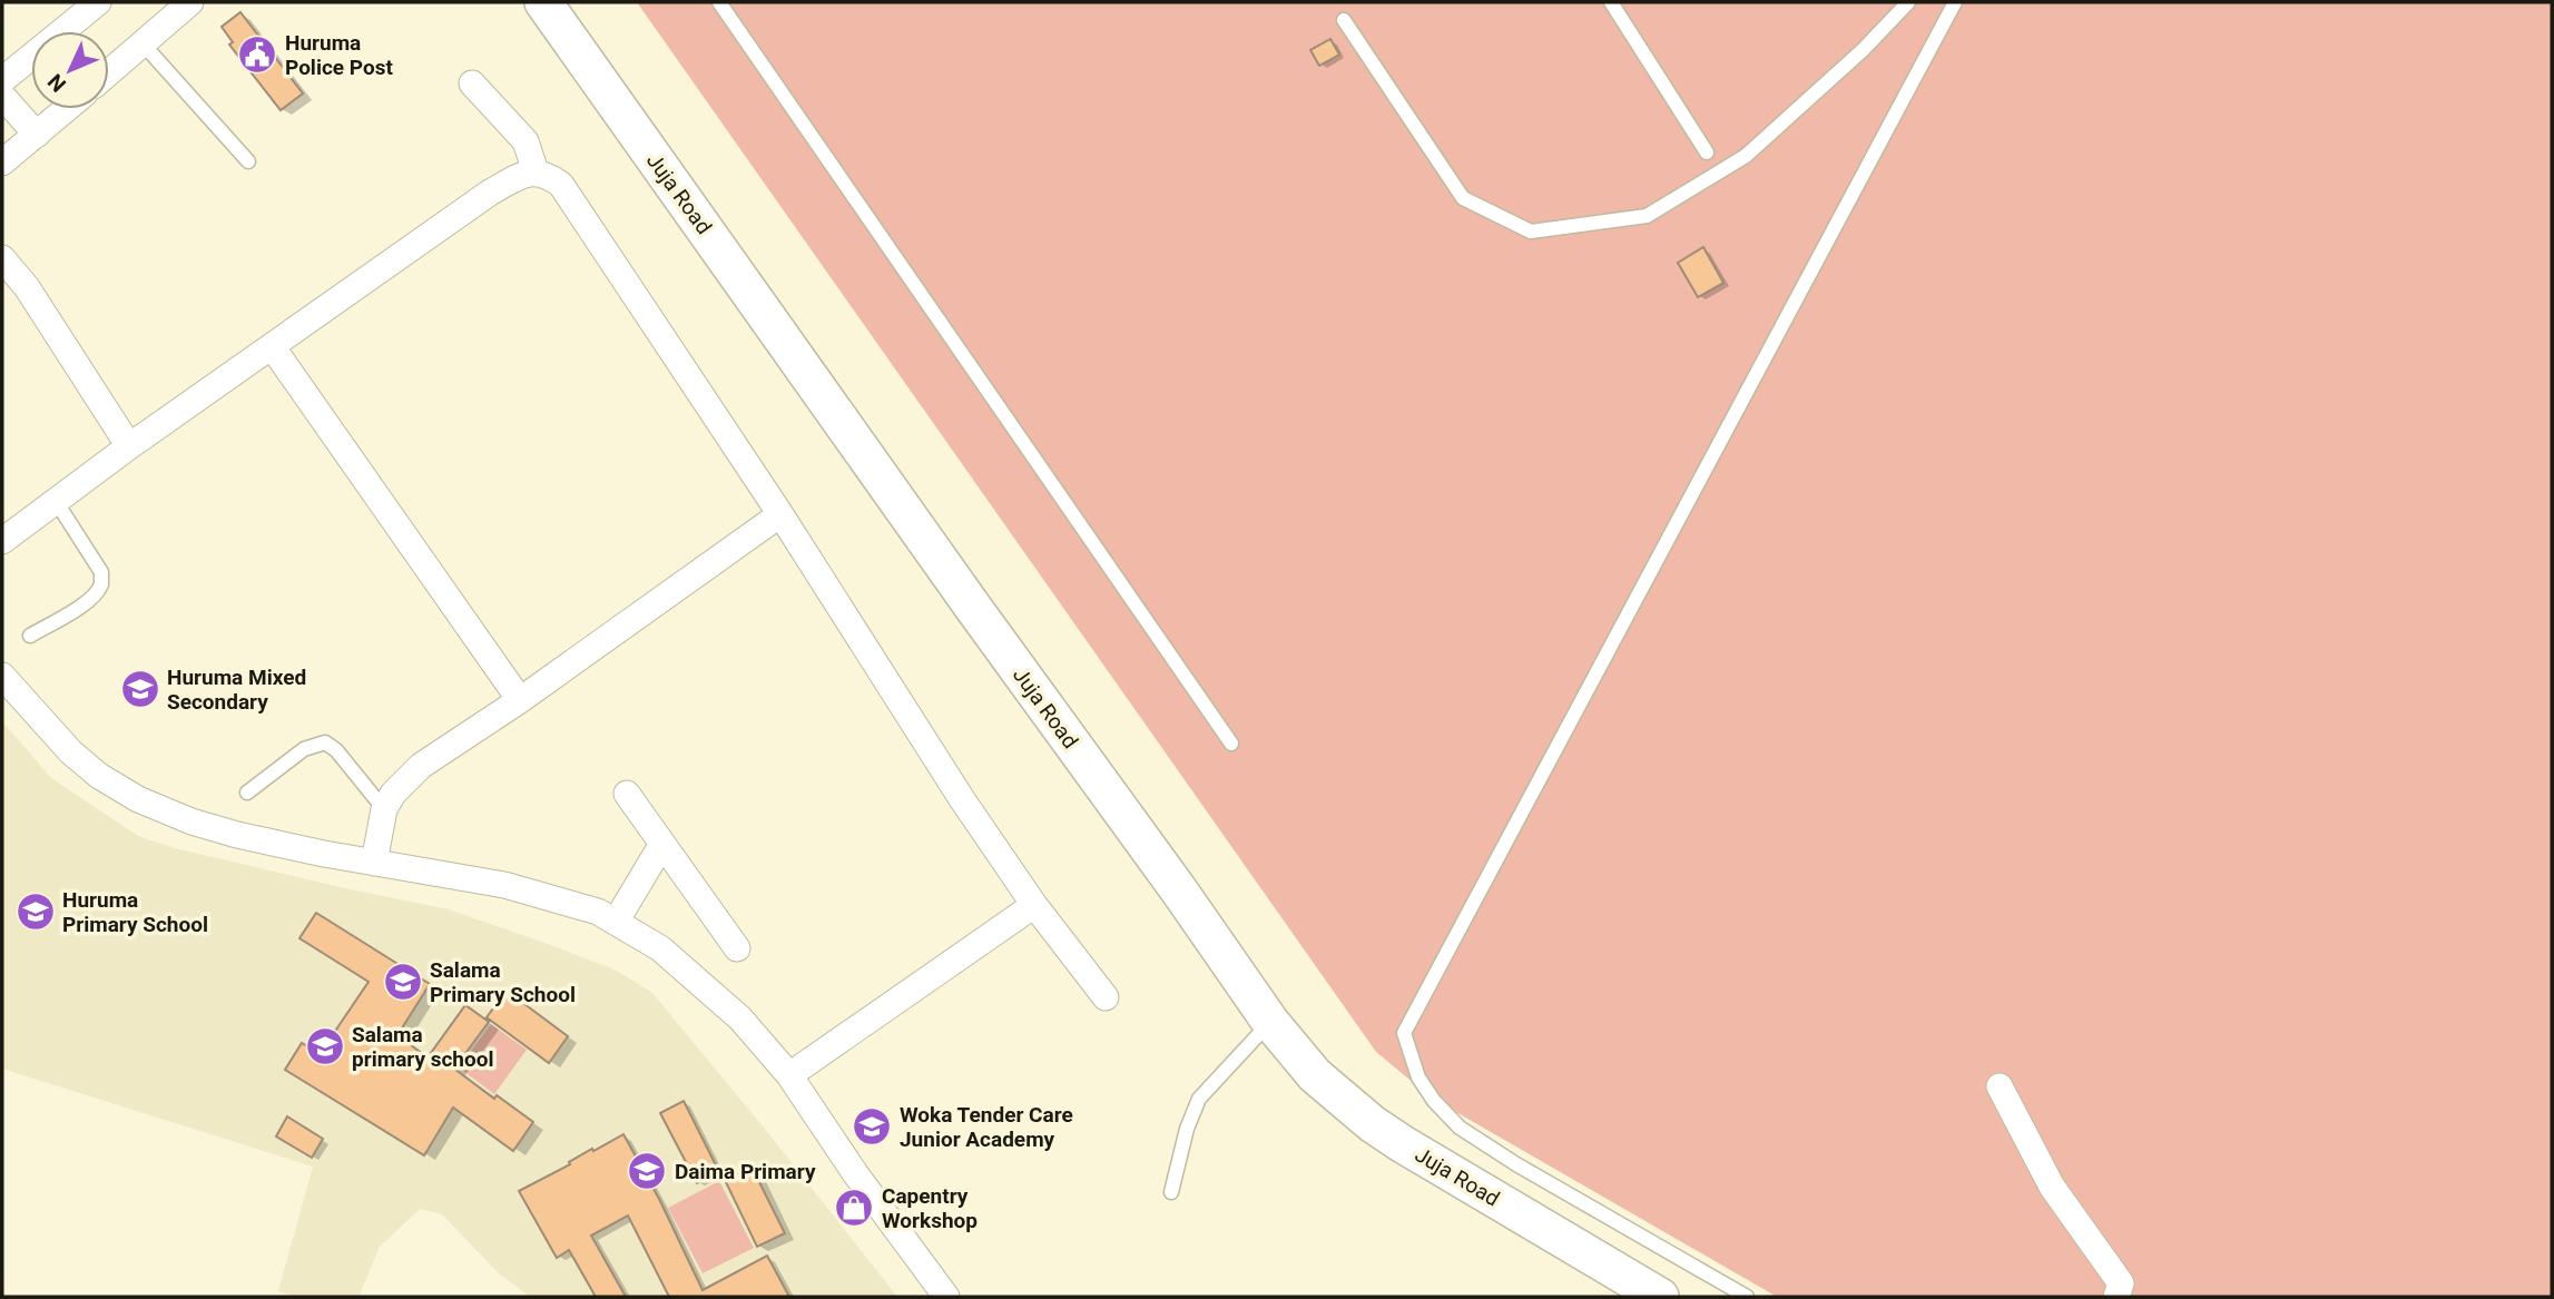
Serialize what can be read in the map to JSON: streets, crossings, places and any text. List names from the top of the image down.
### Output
{
  "streets": {
    "main road": ["Juja Road"]
  },
  "places": {
    "public building": ["Huruma Police Post"],
    "school or university": [
      "Huruma Mixed Secondary",
      "Huruma Primary School",
      "Salama Primary School",
      "Salama primary school",
      "Woka Tender Care Junior Academy",
      "Daima Primary"
    ],
    "shop": ["Capentry Workshop"]
  },
  "north": "bottom left"
}
